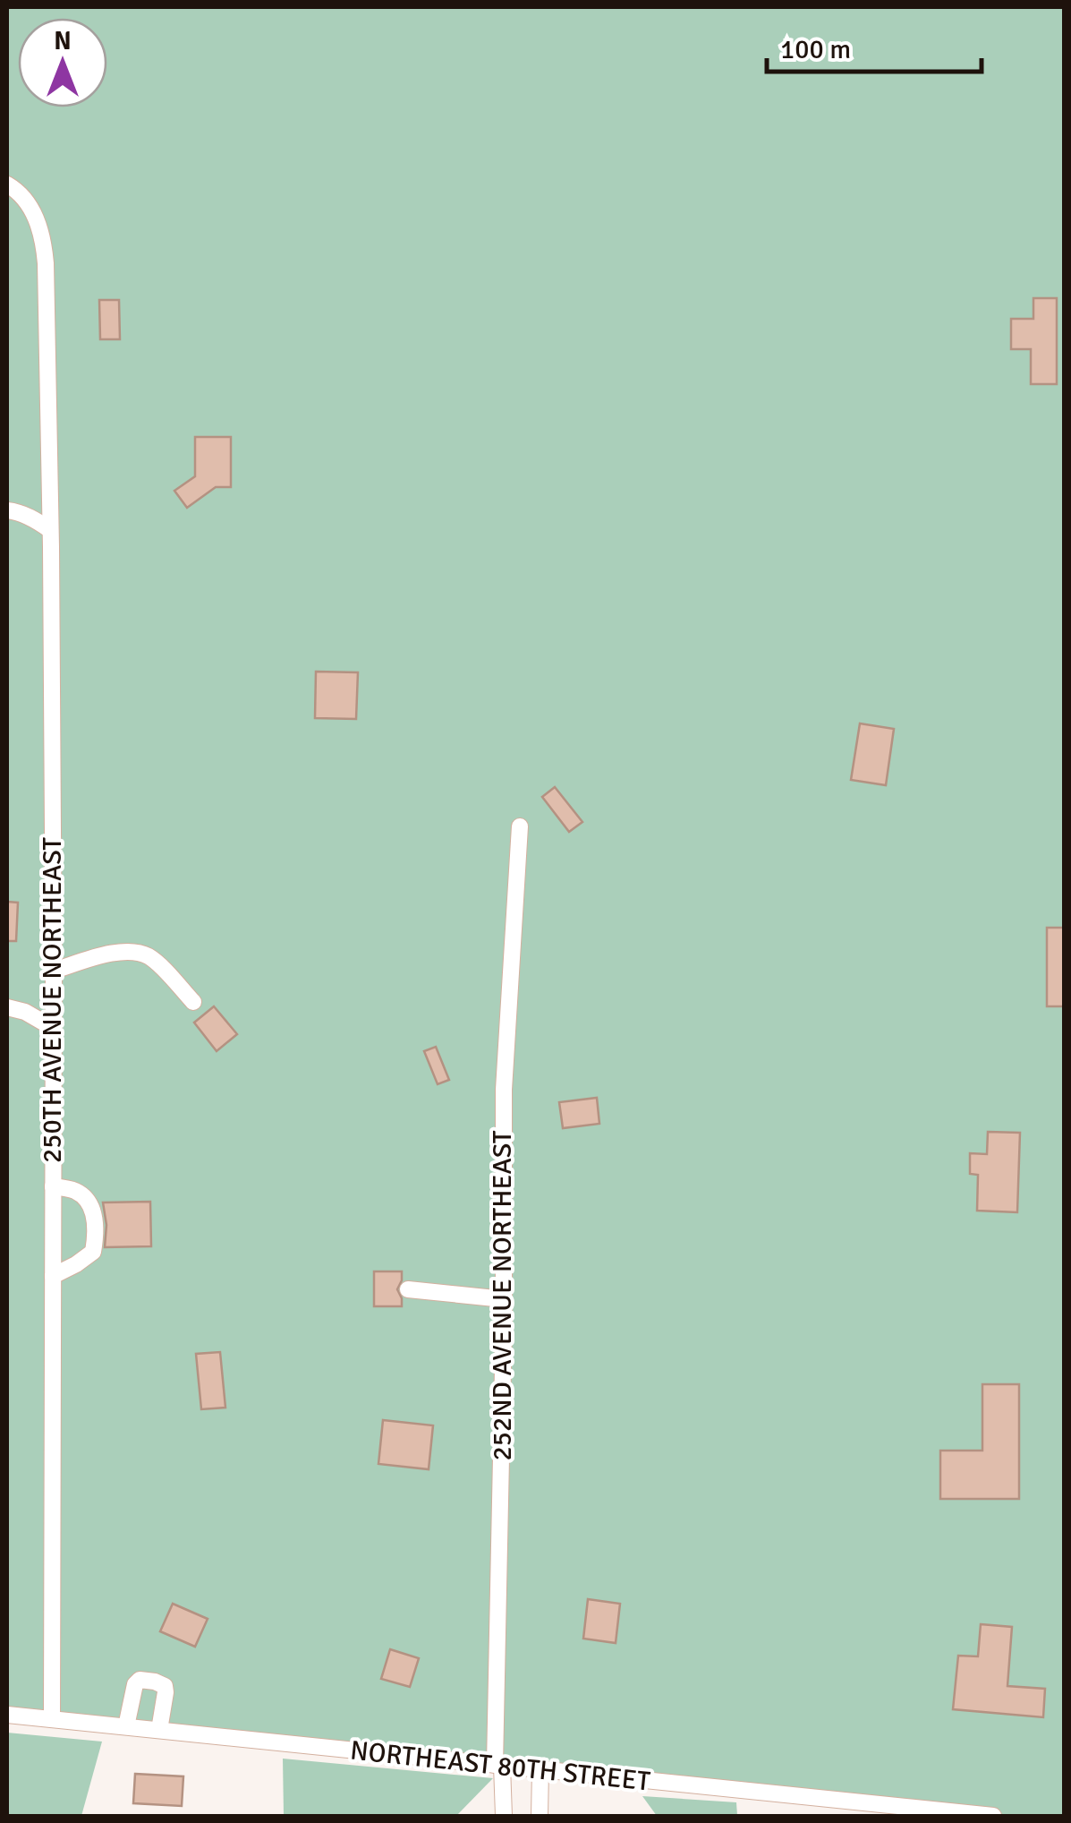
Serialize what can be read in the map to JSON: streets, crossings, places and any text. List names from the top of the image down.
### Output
{
  "streets": {
    "street": ["250TH AVENUE NORTHEAST", "252ND AVENUE NORTHEAST", "NORTHEAST 80TH STREET"]
  },
  "crossings": [
    ["250TH AVENUE NORTHEAST", "NORTHEAST 80TH STREET"],
    ["252ND AVENUE NORTHEAST", "NORTHEAST 80TH STREET"]
  ],
  "scale_bar": "100 m",
  "north": "top"
}
